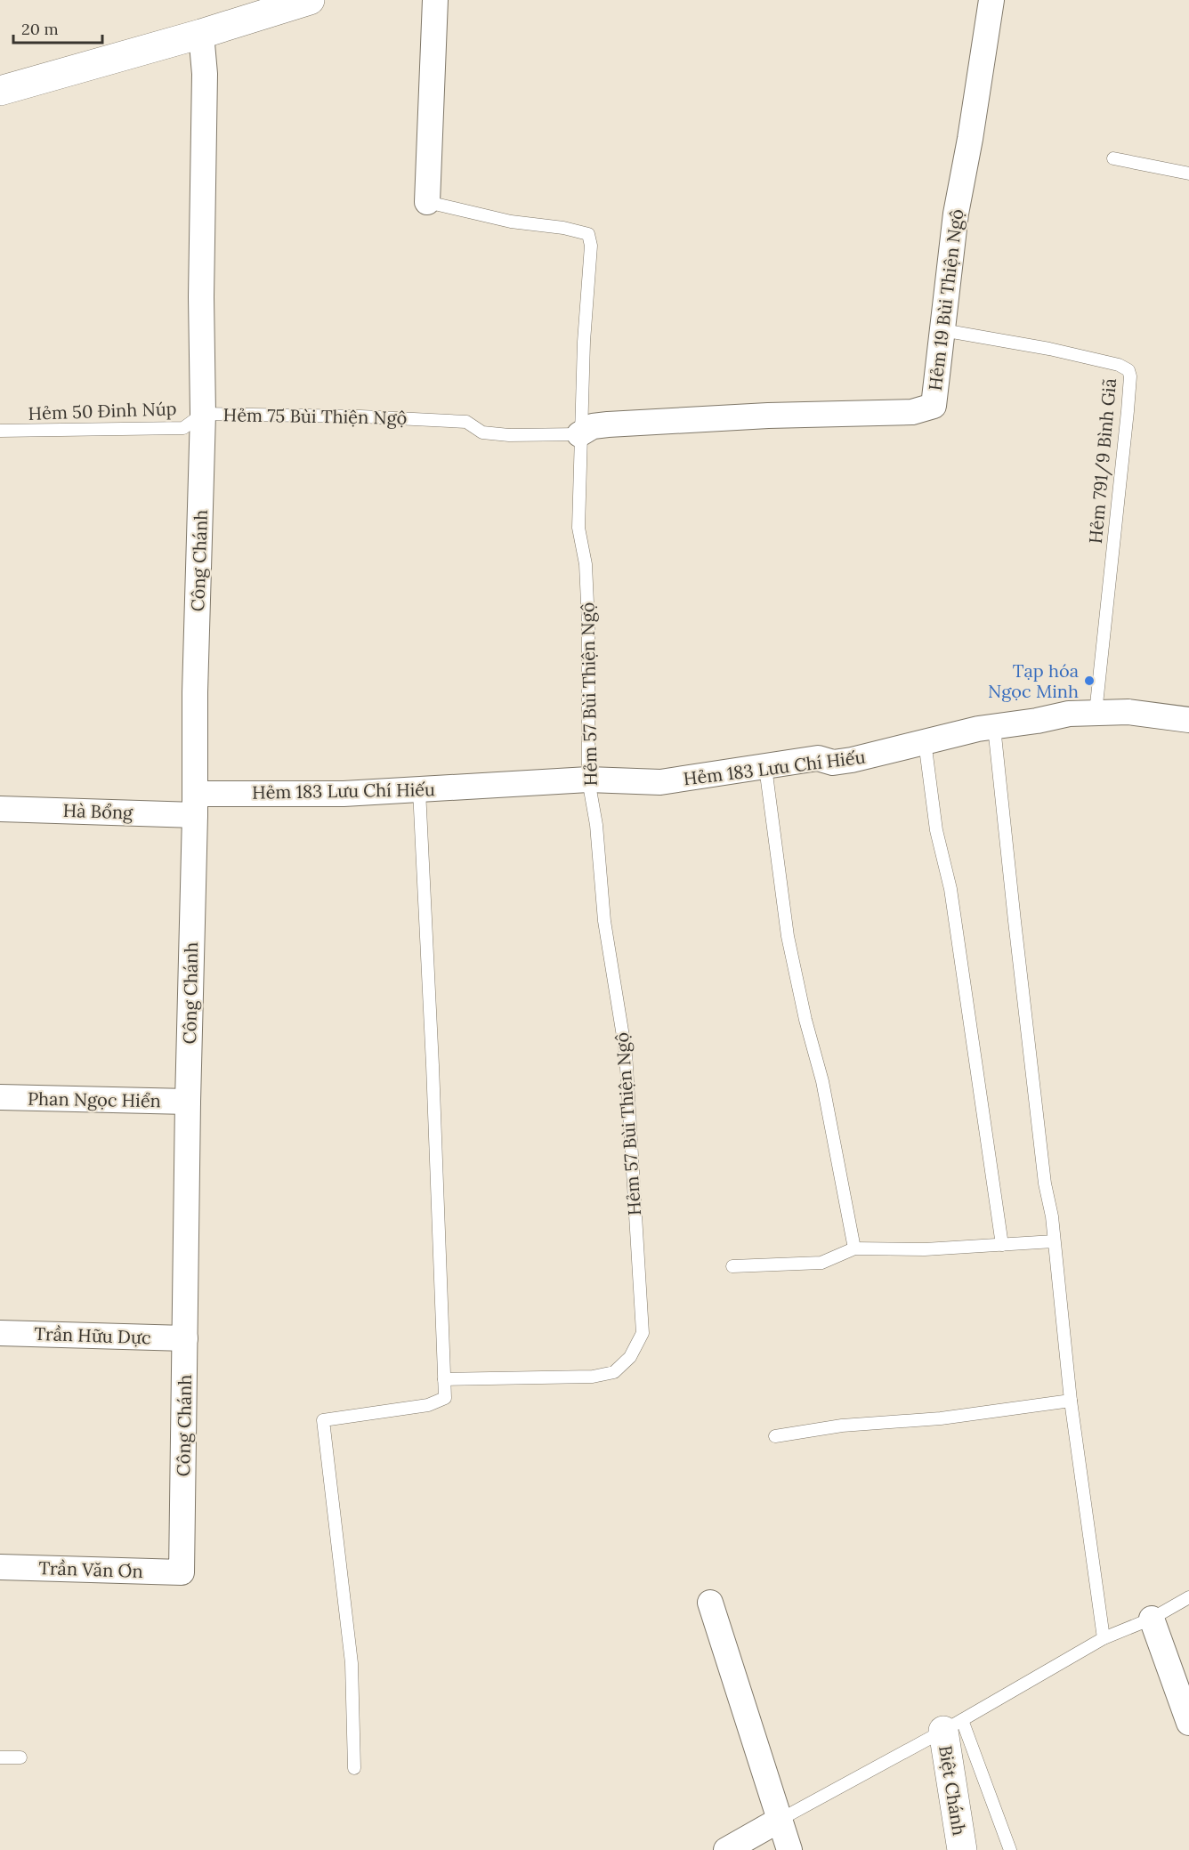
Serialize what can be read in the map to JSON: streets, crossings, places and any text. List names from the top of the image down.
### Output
{
  "streets": {
    "street": [
      "Hẻm 19 Bùi Thiện Ngộ",
      "Hẻm 75 Bùi Thiện Ngộ",
      "Công Chánh",
      "Hẻm 57 Bùi Thiện Ngộ",
      "Hẻm 183 Lưu Chí Hiếu",
      "Hà Bổng",
      "Phan Ngọc Hiển",
      "Trần Hữu Dực",
      "Trần Văn Ơn",
      "Biệt Chánh"
    ],
    "lane": ["Hẻm 50 Đinh Núp", "Hẻm 791/9 Bình Giã"]
  },
  "crossings": [
    ["Hẻm 19 Bùi Thiện Ngộ", "Hẻm 75 Bùi Thiện Ngộ"],
    ["Hẻm 19 Bùi Thiện Ngộ", "Hẻm 791/9 Bình Giã"],
    ["Hẻm 19 Bùi Thiện Ngộ", "Hẻm 57 Bùi Thiện Ngộ"],
    ["Hẻm 50 Đinh Núp", "Hẻm 75 Bùi Thiện Ngộ"],
    ["Hẻm 50 Đinh Núp", "Công Chánh"],
    ["Hẻm 75 Bùi Thiện Ngộ", "Công Chánh"],
    ["Hẻm 75 Bùi Thiện Ngộ", "Hẻm 57 Bùi Thiện Ngộ"],
    ["Hẻm 791/9 Bình Giã", "Hẻm 183 Lưu Chí Hiếu"],
    ["Công Chánh", "Hẻm 183 Lưu Chí Hiếu"],
    ["Công Chánh", "Hà Bổng"],
    ["Công Chánh", "Phan Ngọc Hiển"],
    ["Công Chánh", "Trần Hữu Dực"],
    ["Công Chánh", "Trần Văn Ơn"],
    ["Hẻm 57 Bùi Thiện Ngộ", "Hẻm 183 Lưu Chí Hiếu"],
    ["Hẻm 183 Lưu Chí Hiếu", "Hà Bổng"]
  ],
  "places": ["Tạp hóa Ngọc Minh"],
  "scale_bar": "20 m"
}
